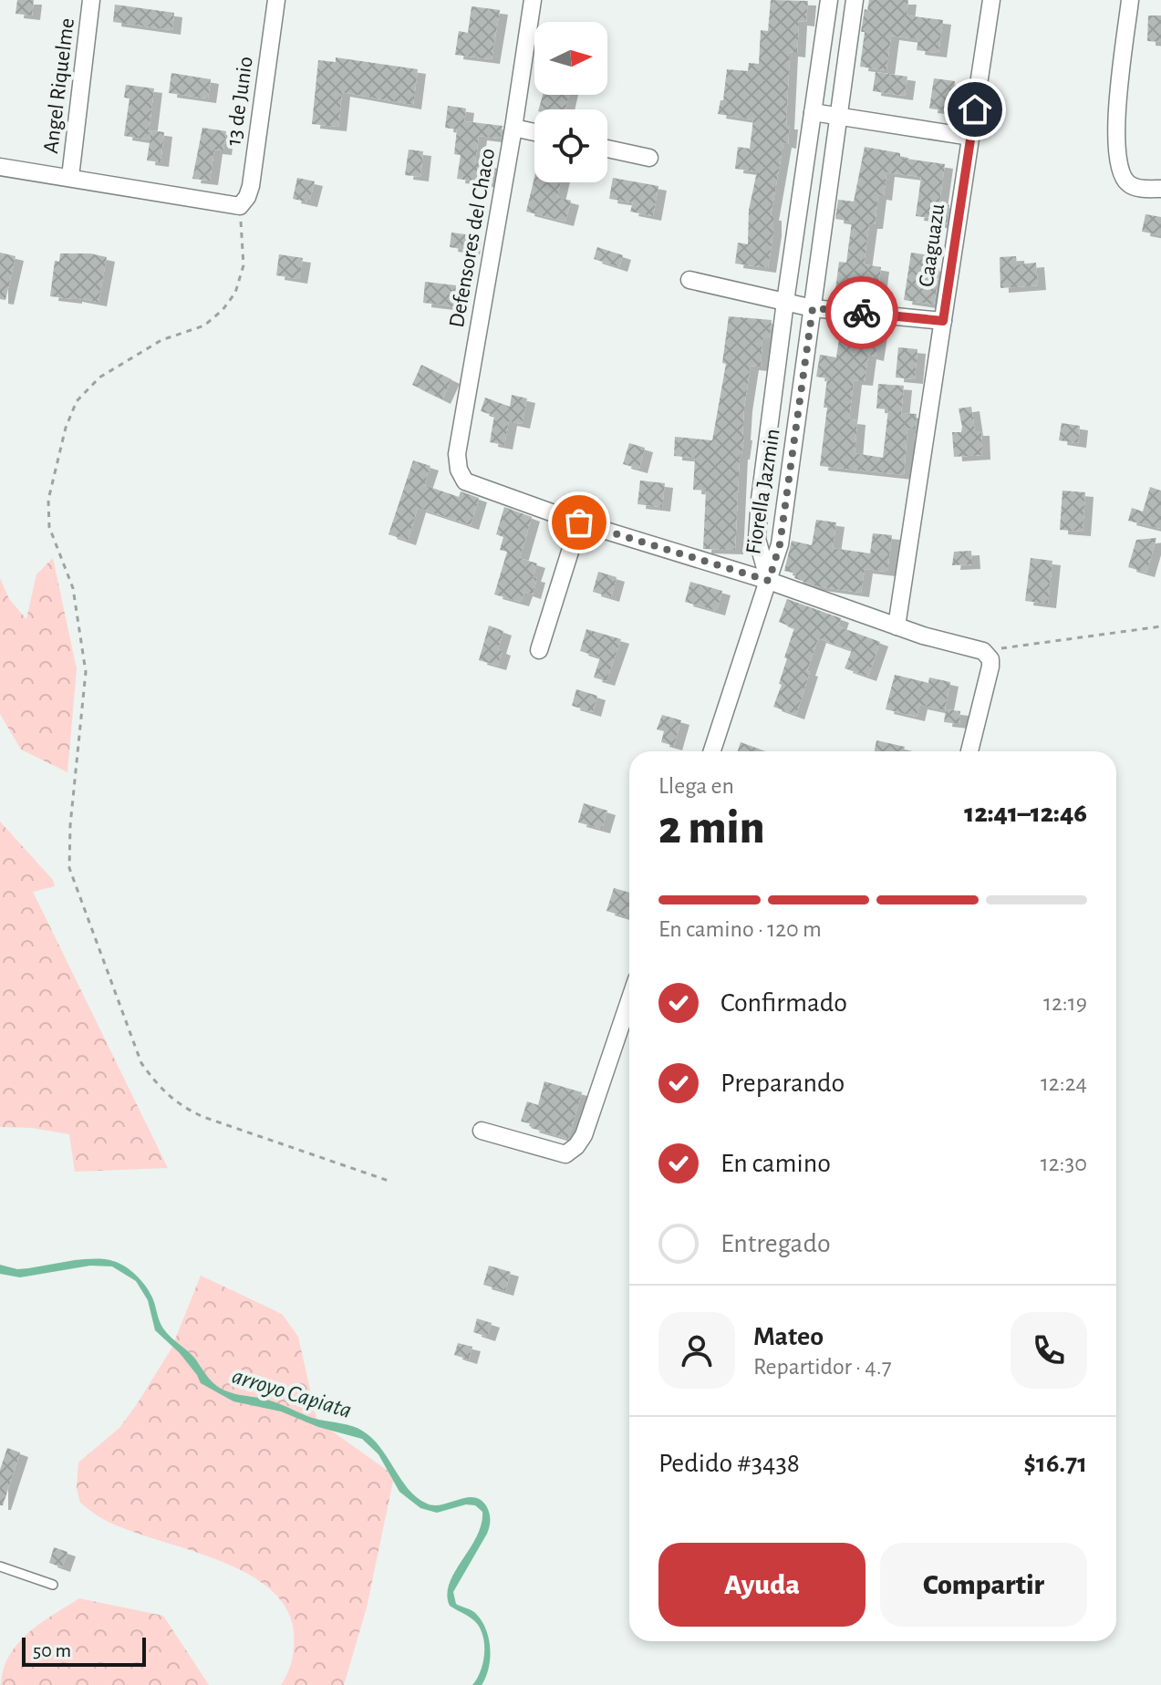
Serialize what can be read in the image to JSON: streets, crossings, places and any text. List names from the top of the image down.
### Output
{
  "streets": {
    "street": [
      "Angel Riquelme",
      "13 de Junio",
      "Defensores del Chaco",
      "Caaguazu",
      "Fiorella Jazmin"
    ]
  },
  "water": ["arroyo Capiata"],
  "scale_bar": "50 m",
  "north": "right",
  "page": {
    "heading": ["2 min", "Llega en", "12:41–12:46"],
    "panel": [
      "Mateo",
      "Repartidor · 4.7",
      "Pedido #3438",
      "$16.71"
    ],
    "bar": "En camino · 120 m",
    "list": [
      ["Confirmado", "12:19"],
      ["Preparando", "12:24"],
      ["En camino", "12:30"],
      "Entregado"
    ],
    "buttons": ["Ayuda", "Compartir"],
    "scale": "50 m"
  }
}
